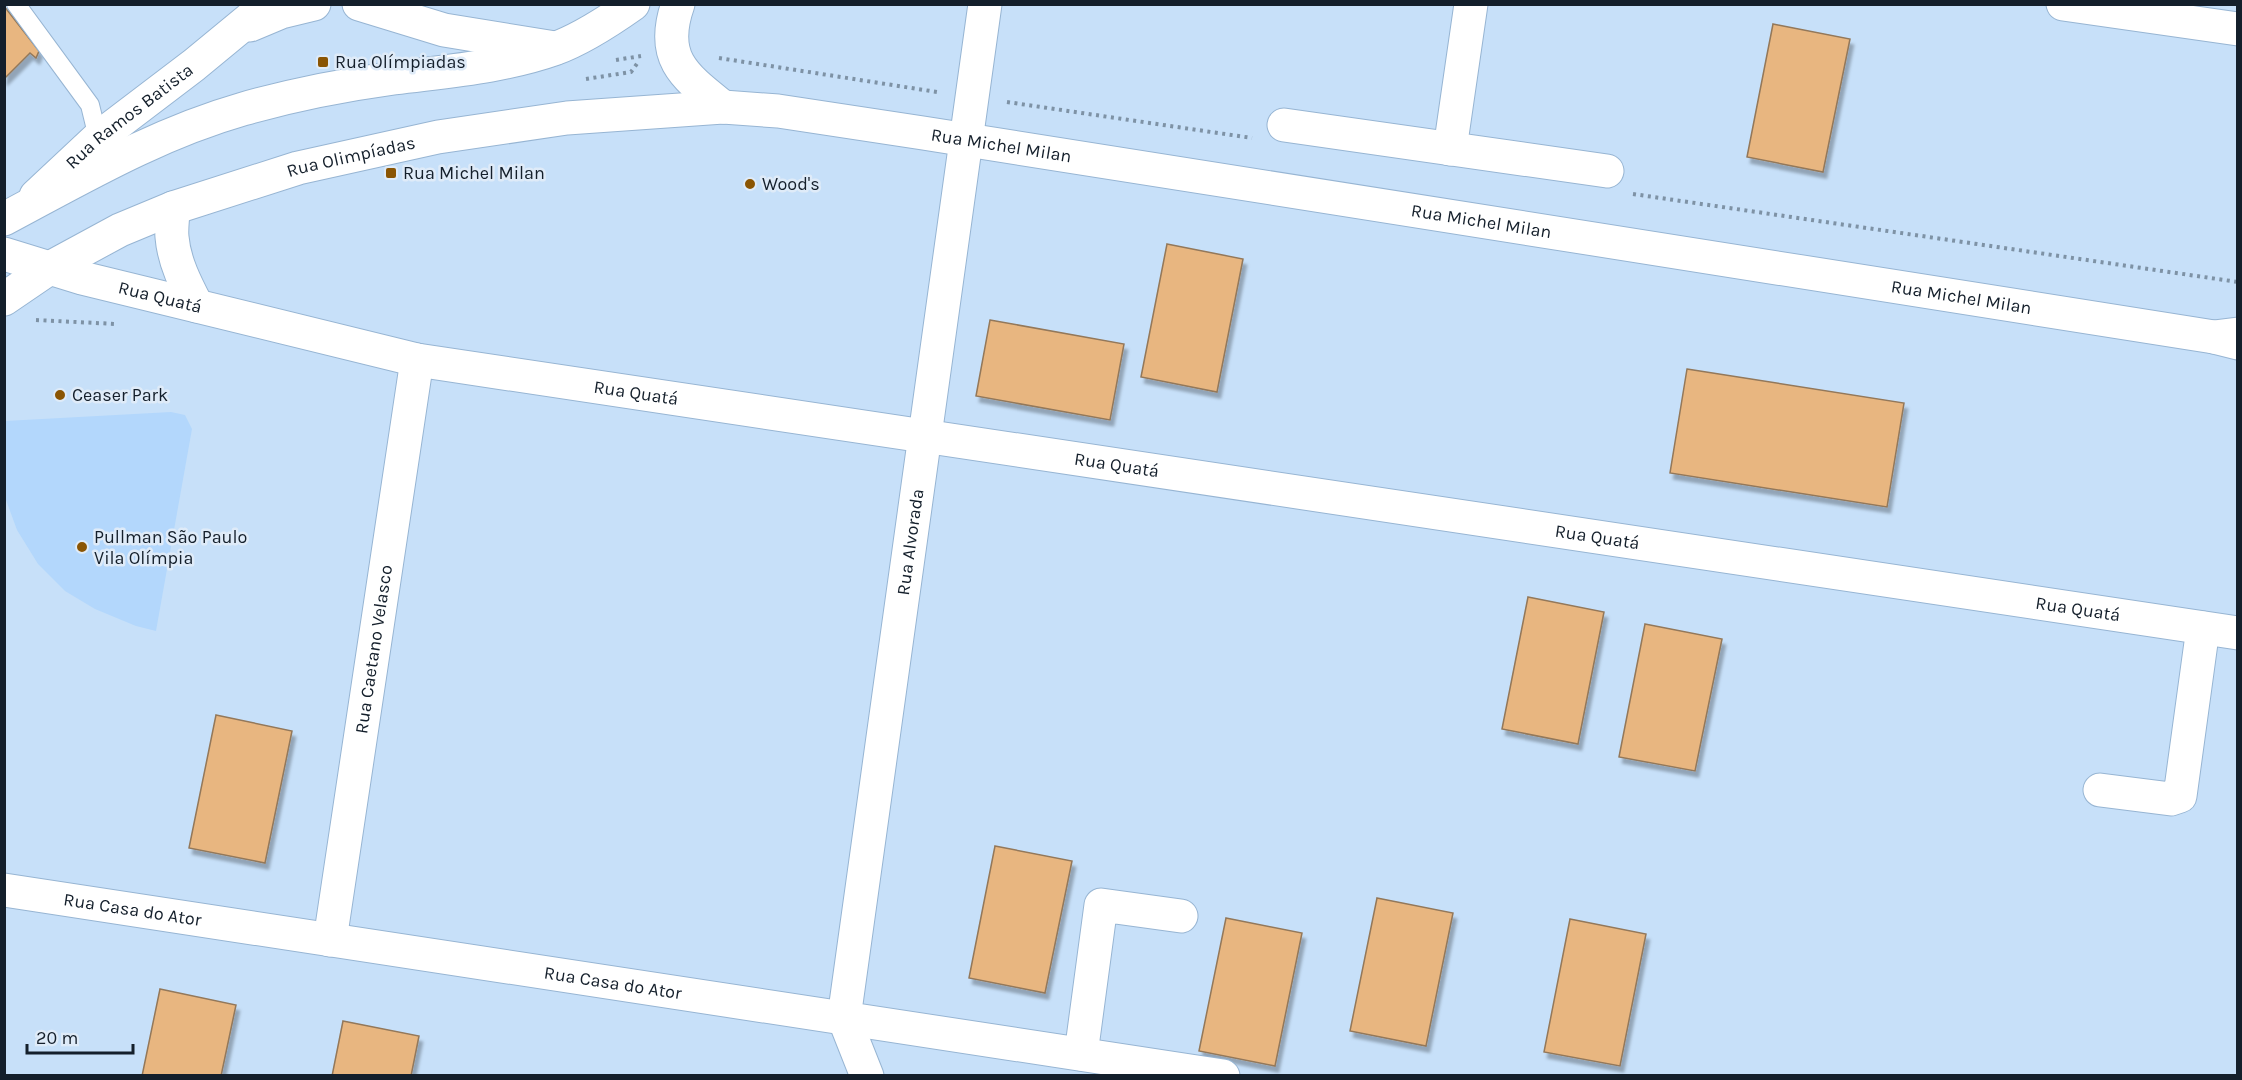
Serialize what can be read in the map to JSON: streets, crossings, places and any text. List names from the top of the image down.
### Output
{
  "streets": {
    "street": [
      "Rua Ramos Batista",
      "Rua Michel Milan",
      "Rua Olimpíadas",
      "Rua Quatá",
      "Rua Alvorada",
      "Rua Caetano Velasco",
      "Rua Casa do Ator"
    ]
  },
  "crossings": [
    ["Rua Michel Milan", "Rua Olimpíadas"],
    ["Rua Michel Milan", "Rua Alvorada"],
    ["Rua Olimpíadas", "Rua Quatá"],
    ["Rua Quatá", "Rua Alvorada"],
    ["Rua Quatá", "Rua Caetano Velasco"],
    ["Rua Alvorada", "Rua Casa do Ator"],
    ["Rua Caetano Velasco", "Rua Casa do Ator"]
  ],
  "places": {
    "transit": ["Rua Olímpiadas", "Rua Michel Milan"],
    "other": ["Wood's", "Ceaser Park", "Pullman São Paulo Vila Olímpia"]
  },
  "scale_bar": "20 m"
}
